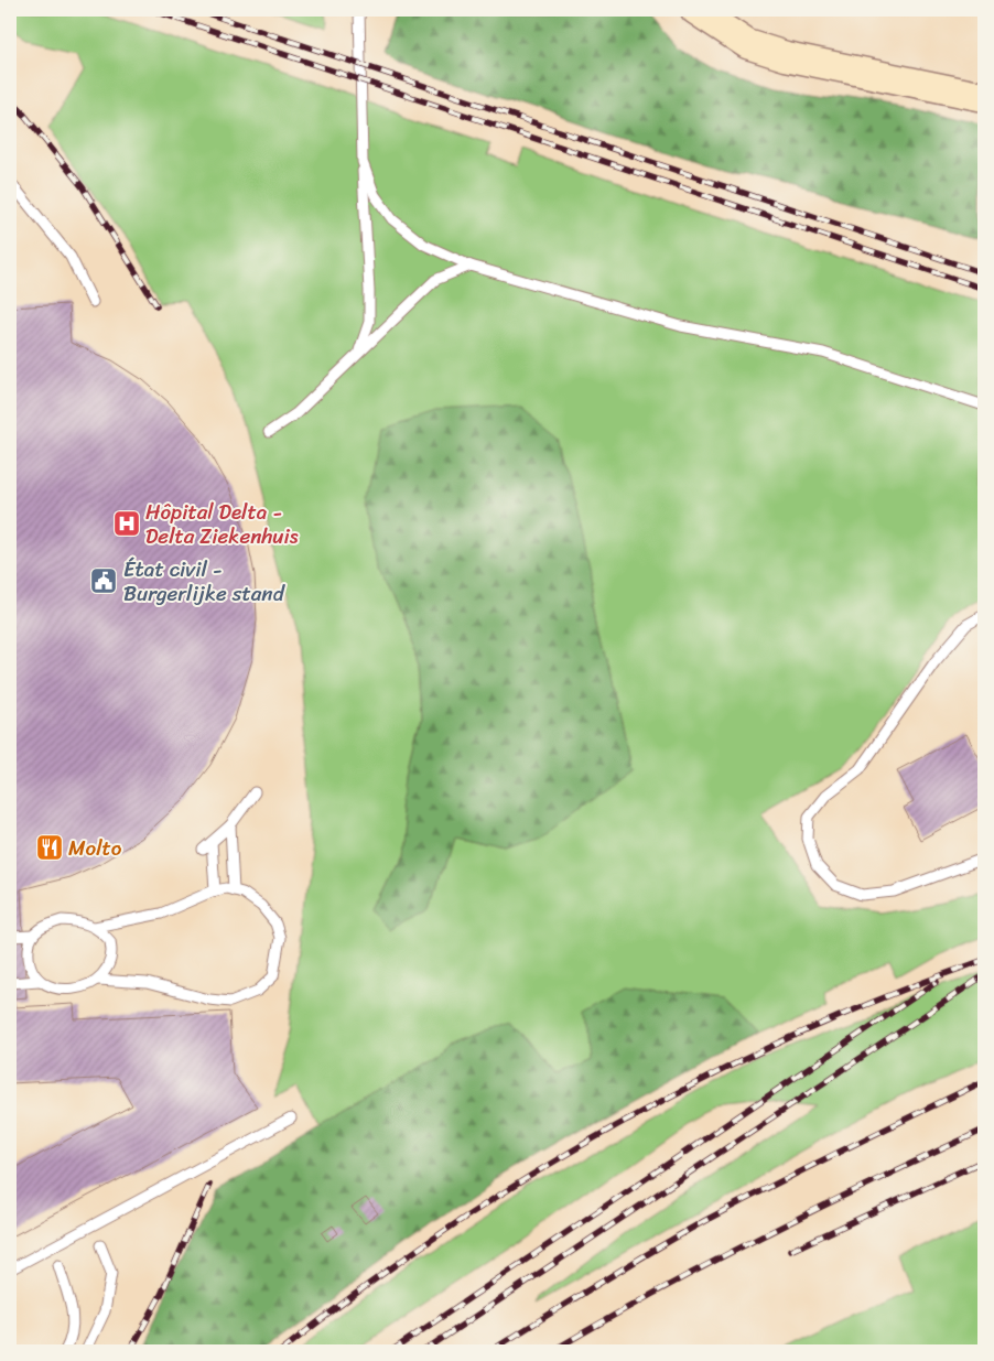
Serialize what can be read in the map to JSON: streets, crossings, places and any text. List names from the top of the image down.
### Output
{
  "places": {
    "hospital": ["Hôpital Delta - Delta Ziekenhuis"],
    "public building": ["État civil - Burgerlijke stand"],
    "restaurant": ["Molto"]
  }
}
